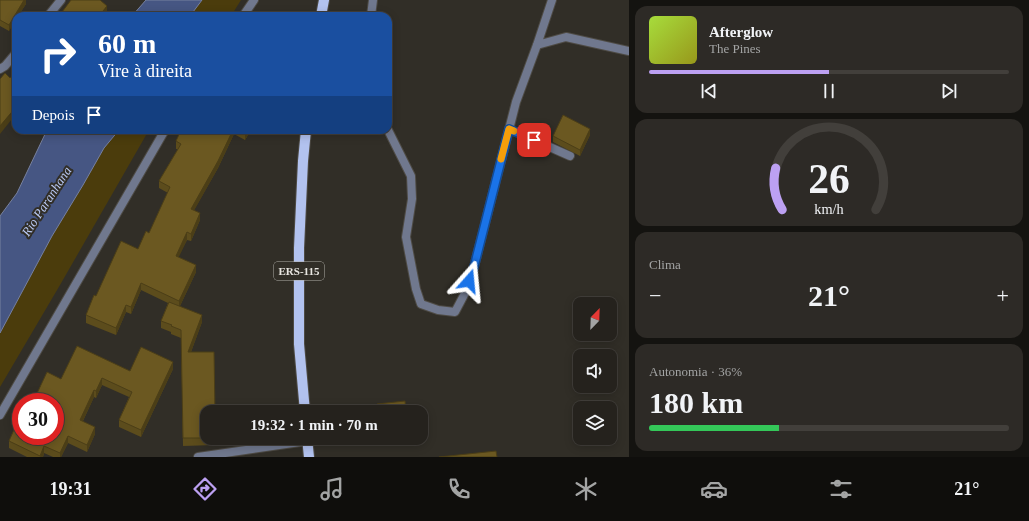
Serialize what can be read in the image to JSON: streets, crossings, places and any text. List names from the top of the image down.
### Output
{
  "streets": {
    "main road": ["ERS-115"]
  },
  "water": ["Rio Paranhana"],
  "north": "top right",
  "page": {
    "turn": ["60 m", "Vire à direita"],
    "song": ["Afterglow", "The Pines"],
    "then": "Depois",
    "tile": [
      "Clima",
      ["Autonomia · 36%", "180 km"]
    ],
    "heat": ["−", "21°", "+"],
    "limit": "30",
    "trip": "19:32 · 1 min · 70 m",
    "tabs": ["19:31", "21°"],
    "gauge": ["26", "km/h"]
  }
}
